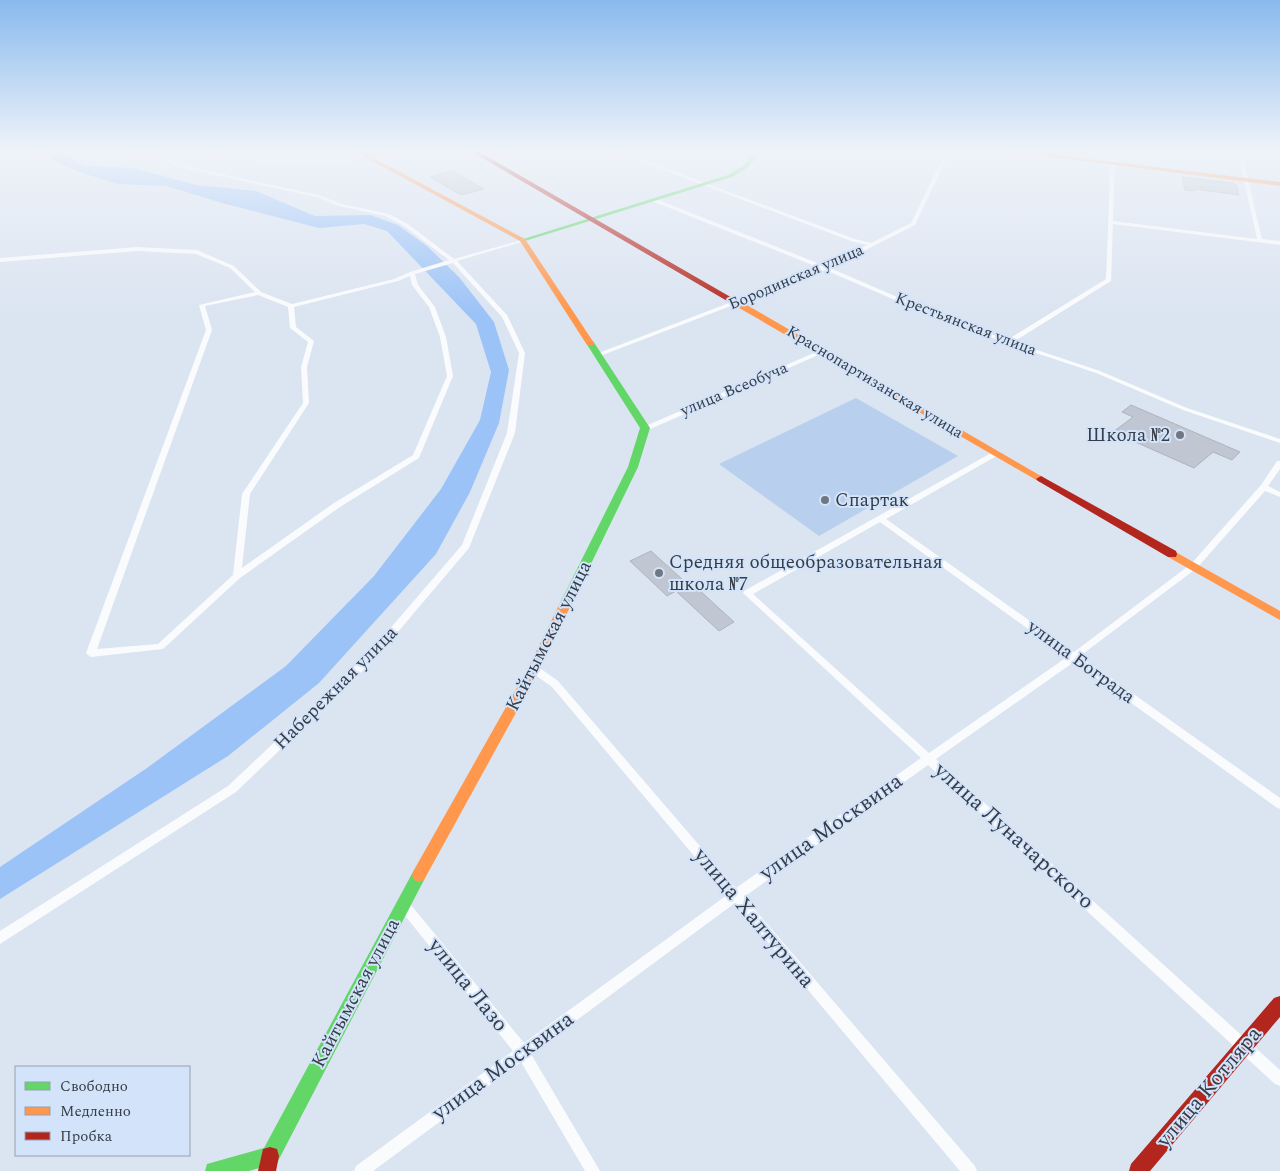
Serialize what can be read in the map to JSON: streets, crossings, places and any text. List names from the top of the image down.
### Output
{
  "streets": {
    "street": [
      "Бородинская улица",
      "Крестьянская улица",
      "Краснопартизанская улица",
      "улица Всеобуча",
      "Кайтымская улица",
      "улица Бограда",
      "Набережная улица",
      "улица Москвина",
      "улица Луначарского",
      "улица Халтурина",
      "улица Лазо",
      "улица Котляра"
    ]
  },
  "crossings": [
    ["Бородинская улица", "Крестьянская улица"],
    ["Бородинская улица", "Краснопартизанская улица"],
    ["Краснопартизанская улица", "улица Всеобуча"],
    ["Краснопартизанская улица", "улица Москвина"],
    ["улица Всеобуча", "Кайтымская улица"],
    ["Кайтымская улица", "улица Халтурина"],
    ["Кайтымская улица", "улица Лазо"],
    ["улица Бограда", "улица Москвина"],
    ["улица Бограда", "улица Луначарского"],
    ["улица Москвина", "улица Луначарского"],
    ["улица Москвина", "улица Халтурина"],
    ["улица Москвина", "улица Лазо"],
    ["улица Луначарского", "улица Котляра"]
  ],
  "places": ["Школа №2", "Спартак", "Средняя общеобразовательная школа №7"],
  "legend": ["Свободно", "Медленно", "Пробка"]
}
